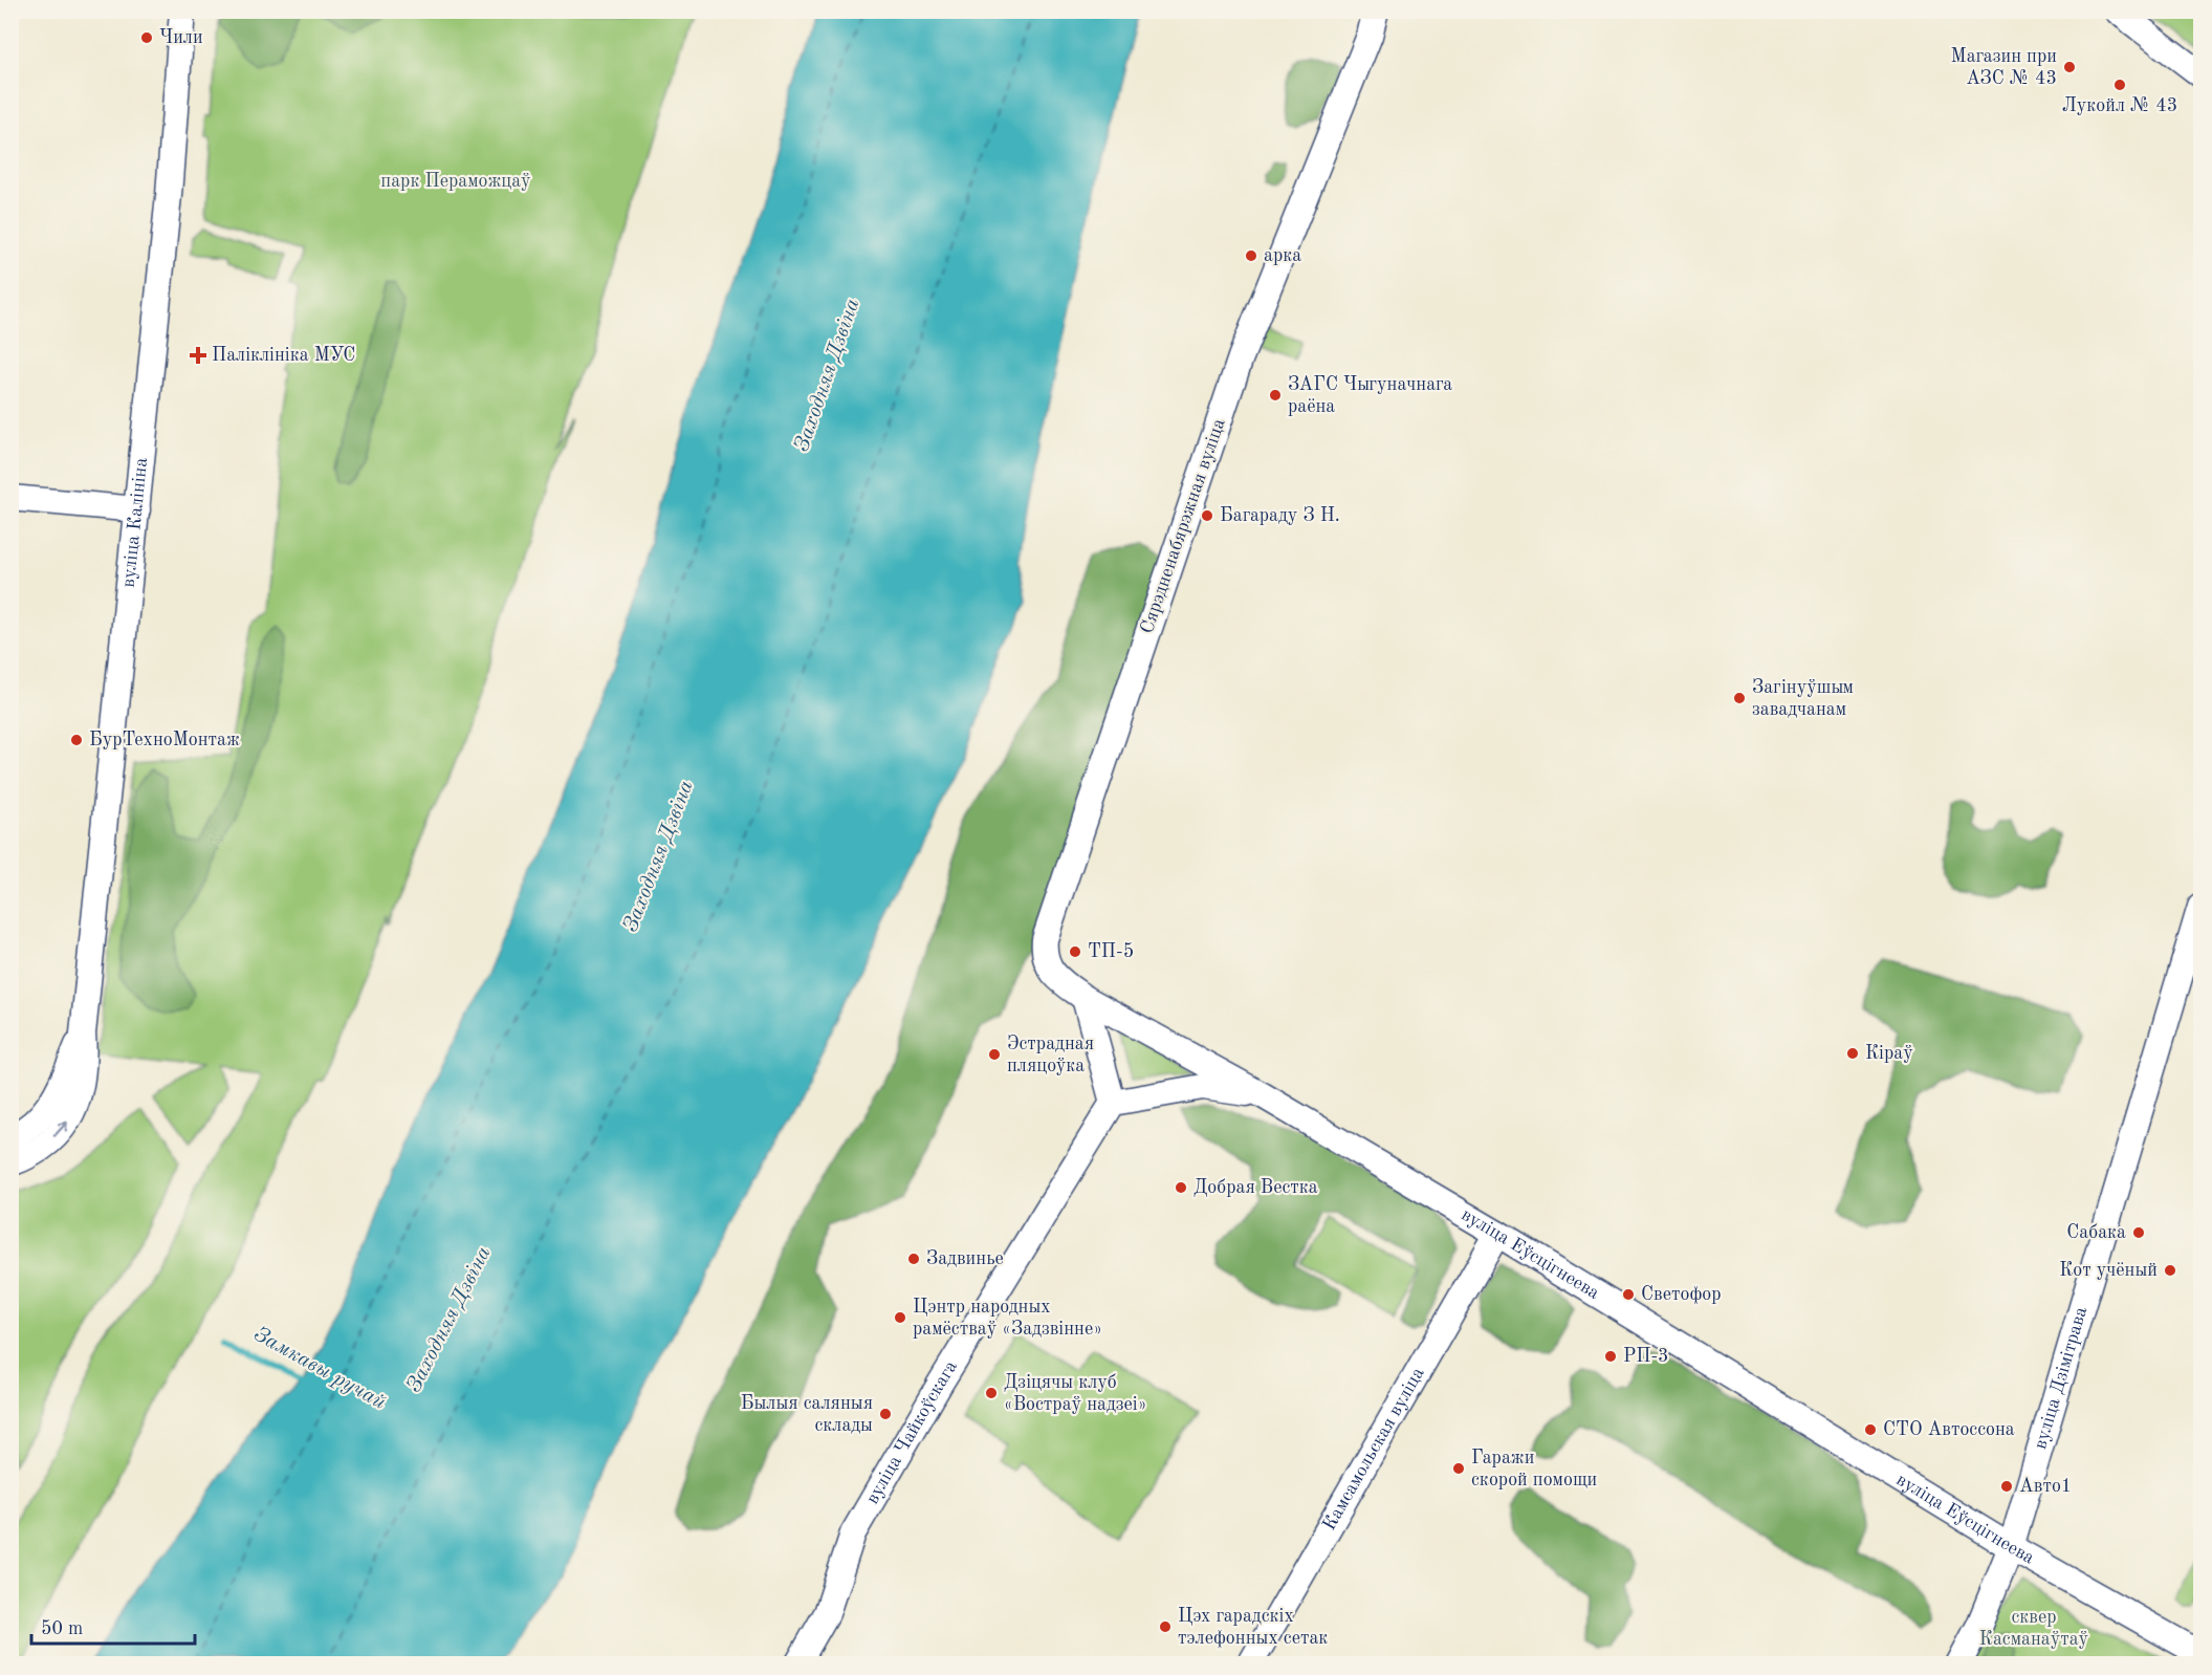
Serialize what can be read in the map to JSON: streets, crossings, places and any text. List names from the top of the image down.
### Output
{
  "streets": {
    "street": [
      "вуліца Калініна",
      "Сярэдненабярэжная вуліца",
      "вуліца Еўсцігнеева",
      "вуліца Дзімітрава",
      "вуліца Чайкоўскага",
      "Камсамольская вуліца"
    ]
  },
  "crossings": [
    ["Сярэдненабярэжная вуліца", "вуліца Еўсцігнеева"],
    ["вуліца Еўсцігнеева", "вуліца Дзімітрава"],
    ["вуліца Еўсцігнеева", "Камсамольская вуліца"]
  ],
  "water": ["Заходняя Дзвіна", "Замкавы ручай"],
  "parks": ["парк Пераможцаў", "сквер Касманаўтаў"],
  "places": {
    "other": [
      "Чили",
      "Магазин при АЗС № 43",
      "Лукойл № 43",
      "арка",
      "ЗАГС Чыгуначнага раёна",
      "Багараду З Н.",
      "Загінуўшым завадчанам",
      "БурТехноМонтаж",
      "ТП-5",
      "Кіраў",
      "Эстрадная пляцоўка",
      "Добрая Вестка",
      "Сабака",
      "Задвинье",
      "Кот учёный",
      "Светофор",
      "Цэнтр народных рамёстваў «Задзвінне»",
      "РП-3",
      "Дзіцячы клуб «Востраў надзеі»",
      "Былыя саляныя склады",
      "СТО Автоссона",
      "Гаражи скорой помощи",
      "Авто1",
      "Цэх гарадскіх тэлефонных сетак"
    ],
    "health": ["Паліклініка МУС"]
  },
  "scale_bar": "50 m"
}
